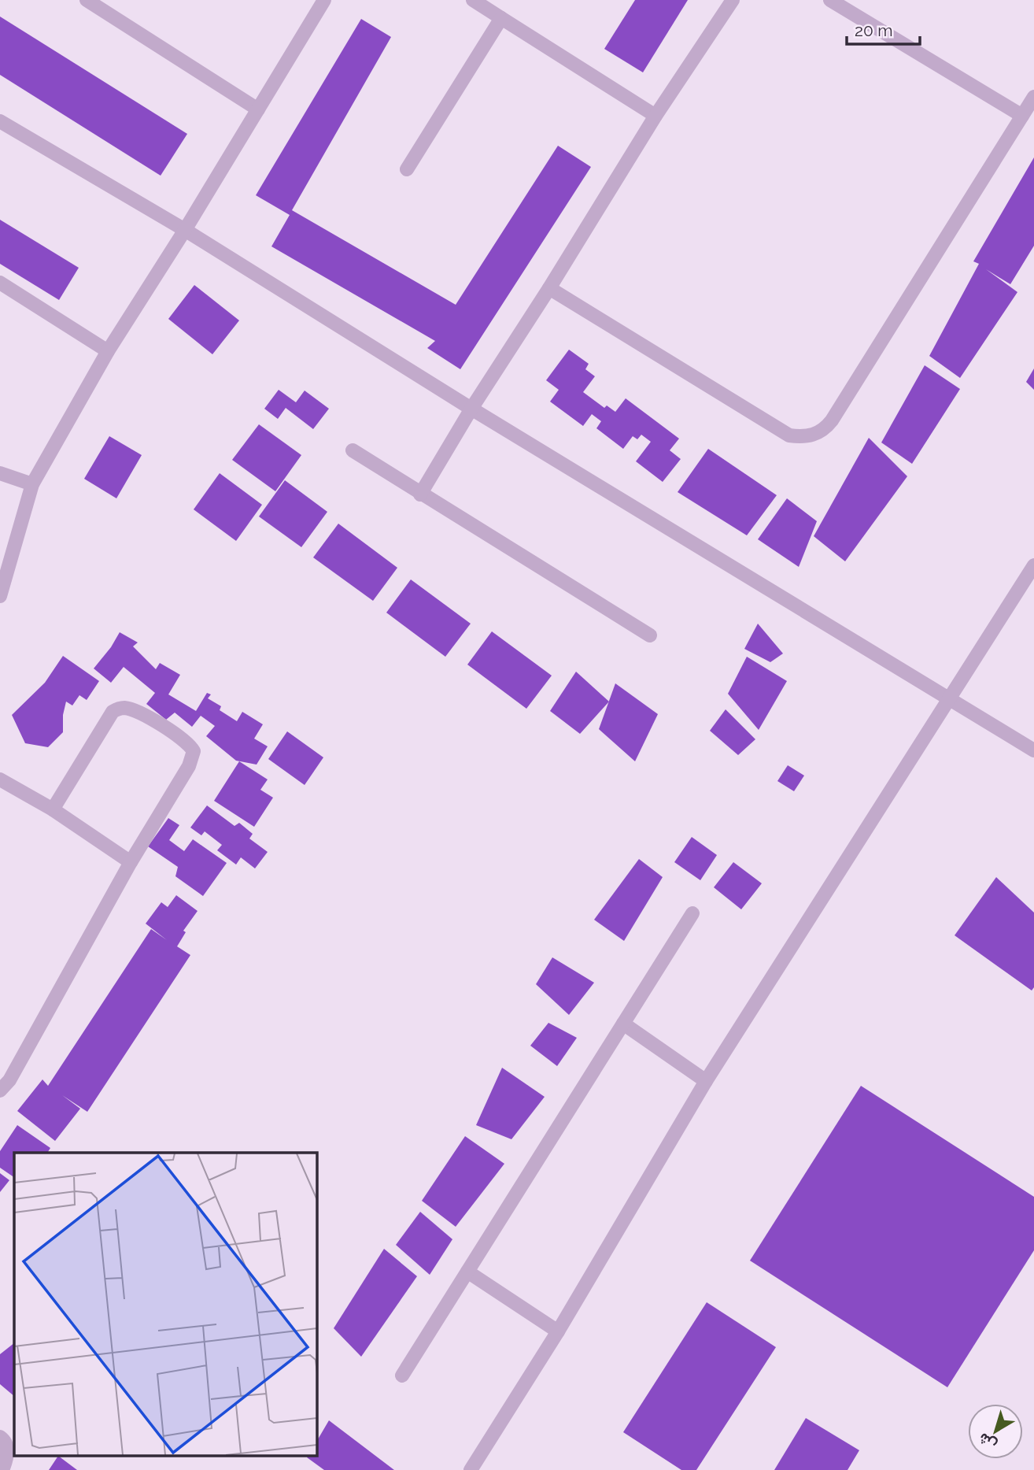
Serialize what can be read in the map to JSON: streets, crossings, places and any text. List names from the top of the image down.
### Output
{
  "scale_bar": "20 m",
  "north": "bottom left"
}
